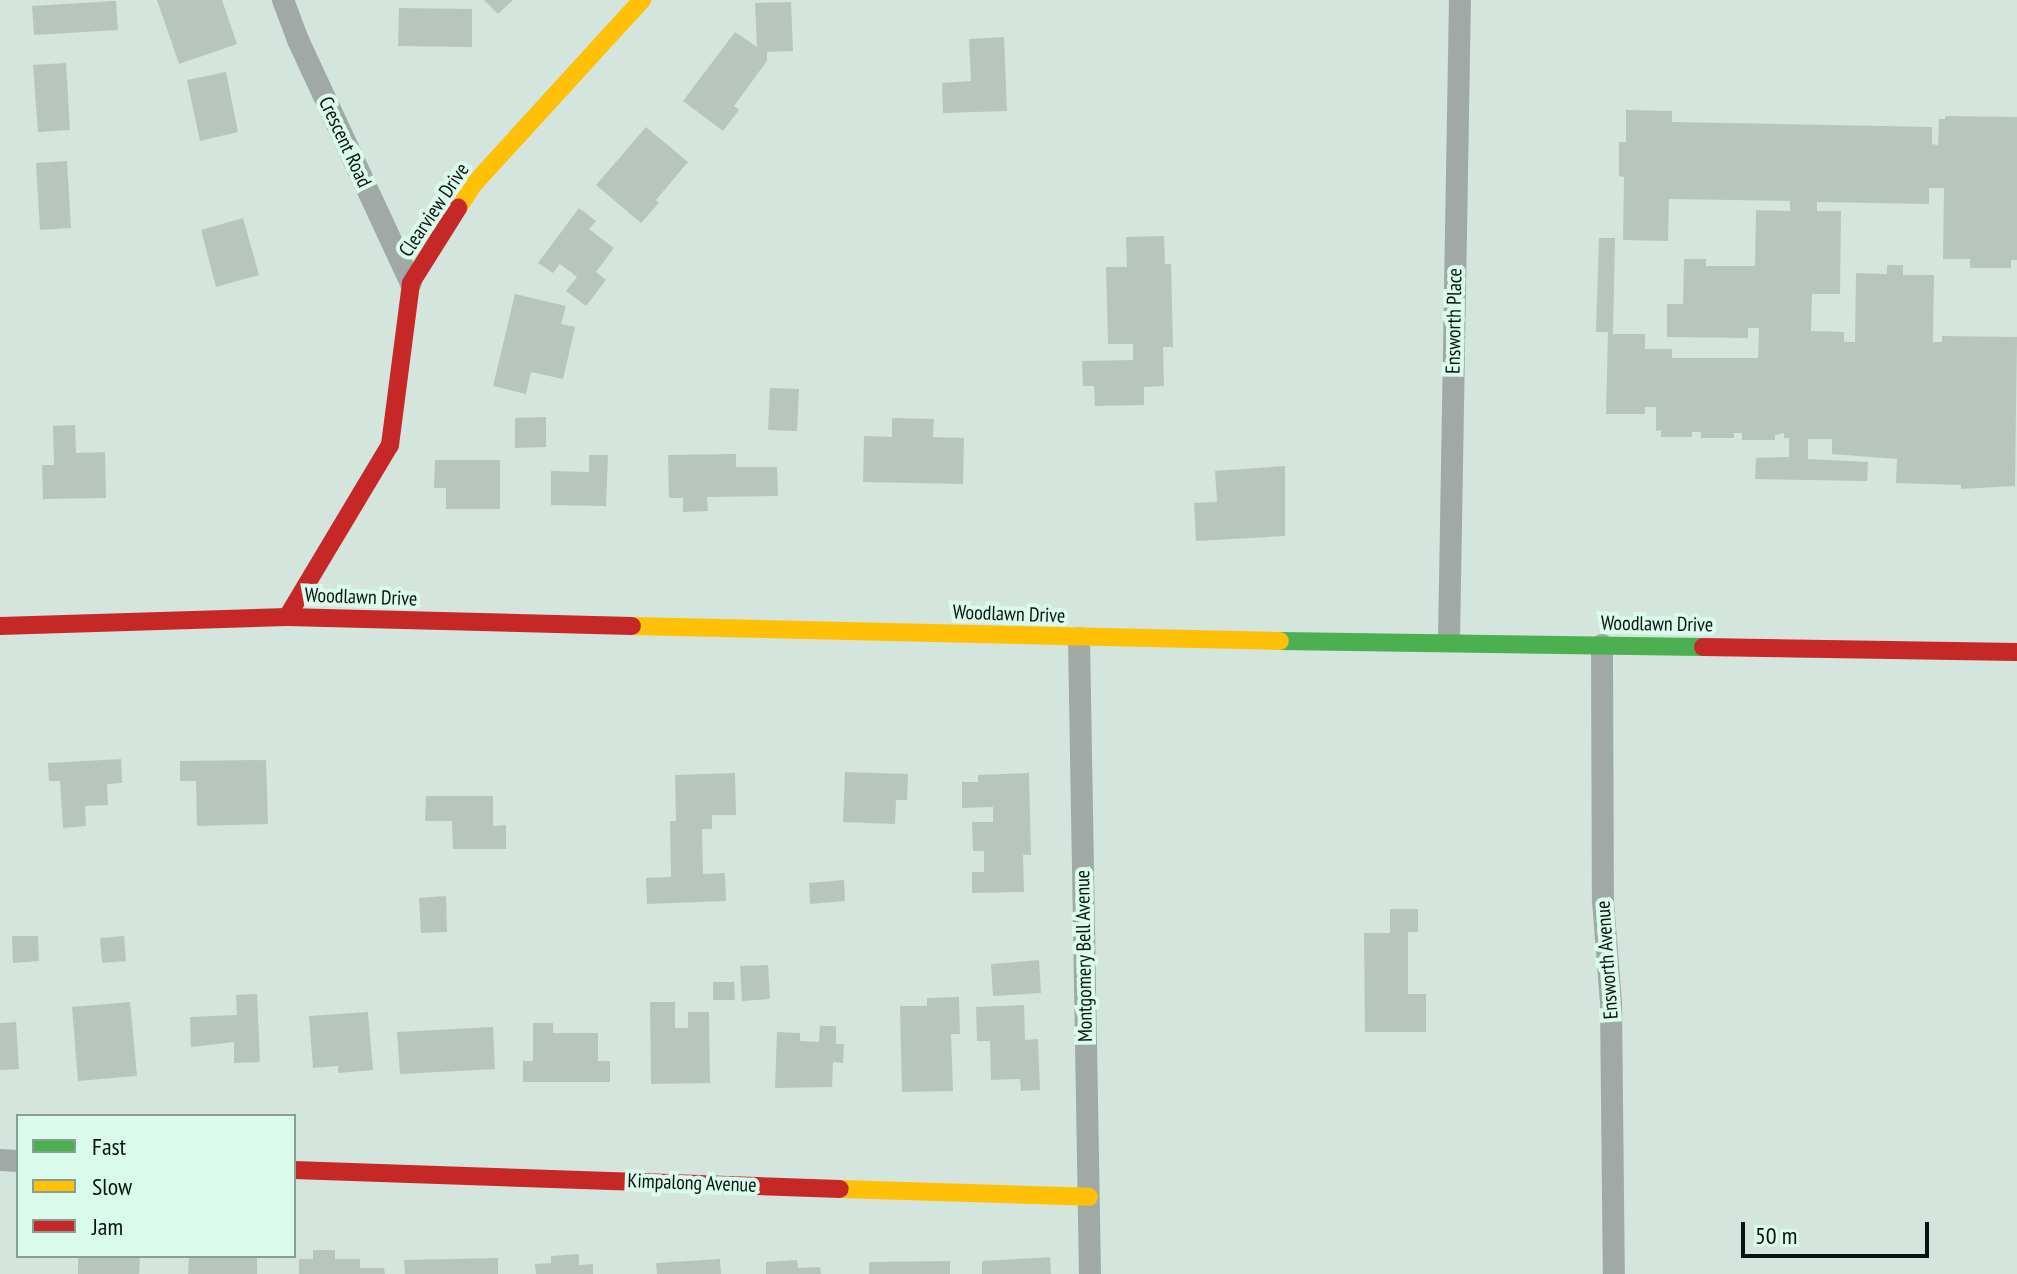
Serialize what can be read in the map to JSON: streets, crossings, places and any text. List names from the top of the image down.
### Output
{
  "streets": {
    "main road": ["Clearview Drive", "Woodlawn Drive", "Kimpalong Avenue"],
    "street": [
      "Crescent Road",
      "Ensworth Place",
      "Montgomery Bell Avenue",
      "Ensworth Avenue"
    ]
  },
  "crossings": [
    ["Crescent Road", "Clearview Drive"],
    ["Clearview Drive", "Woodlawn Drive"],
    ["Ensworth Place", "Woodlawn Drive"],
    ["Woodlawn Drive", "Montgomery Bell Avenue"],
    ["Woodlawn Drive", "Ensworth Avenue"],
    ["Montgomery Bell Avenue", "Kimpalong Avenue"]
  ],
  "legend": ["Fast", "Slow", "Jam"],
  "scale_bar": "50 m"
}
